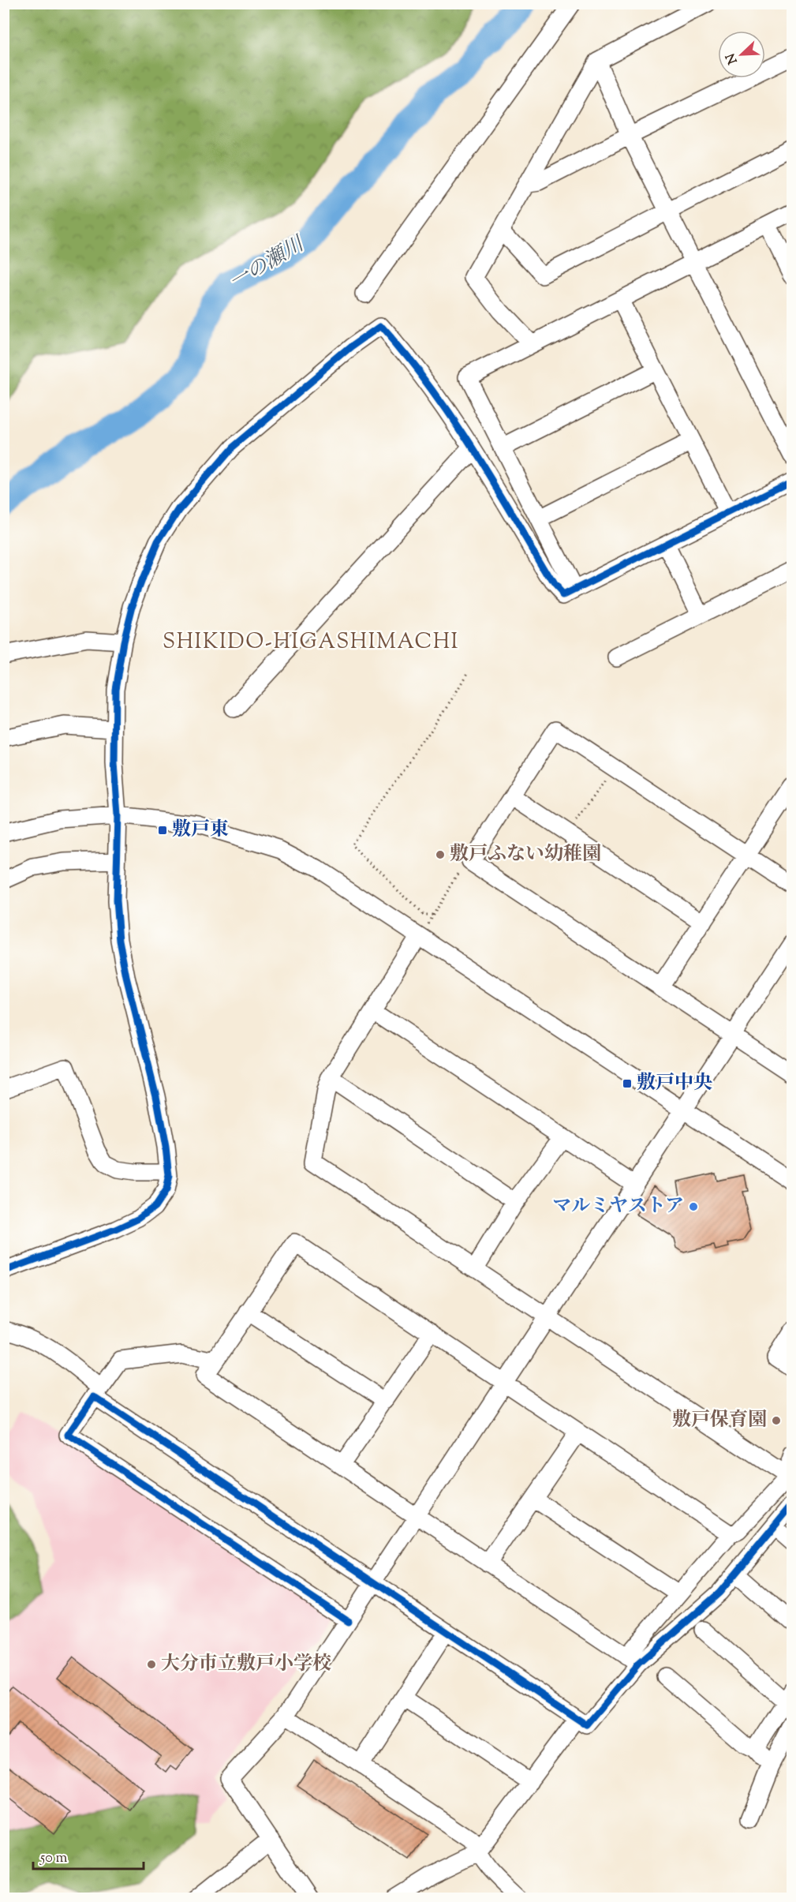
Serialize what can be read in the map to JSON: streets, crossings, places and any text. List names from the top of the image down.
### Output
{
  "districts": ["SHIKIDO-HIGASHIMACHI"],
  "water": ["一の瀬川"],
  "places": {
    "transit": ["敷戸東", "敷戸中央"],
    "other": [
      "敷戸ふない幼稚園",
      "マルミヤストア",
      "敷戸保育園",
      "大分市立敷戸小学校"
    ]
  },
  "scale_bar": "50 m",
  "north": "bottom left"
}
